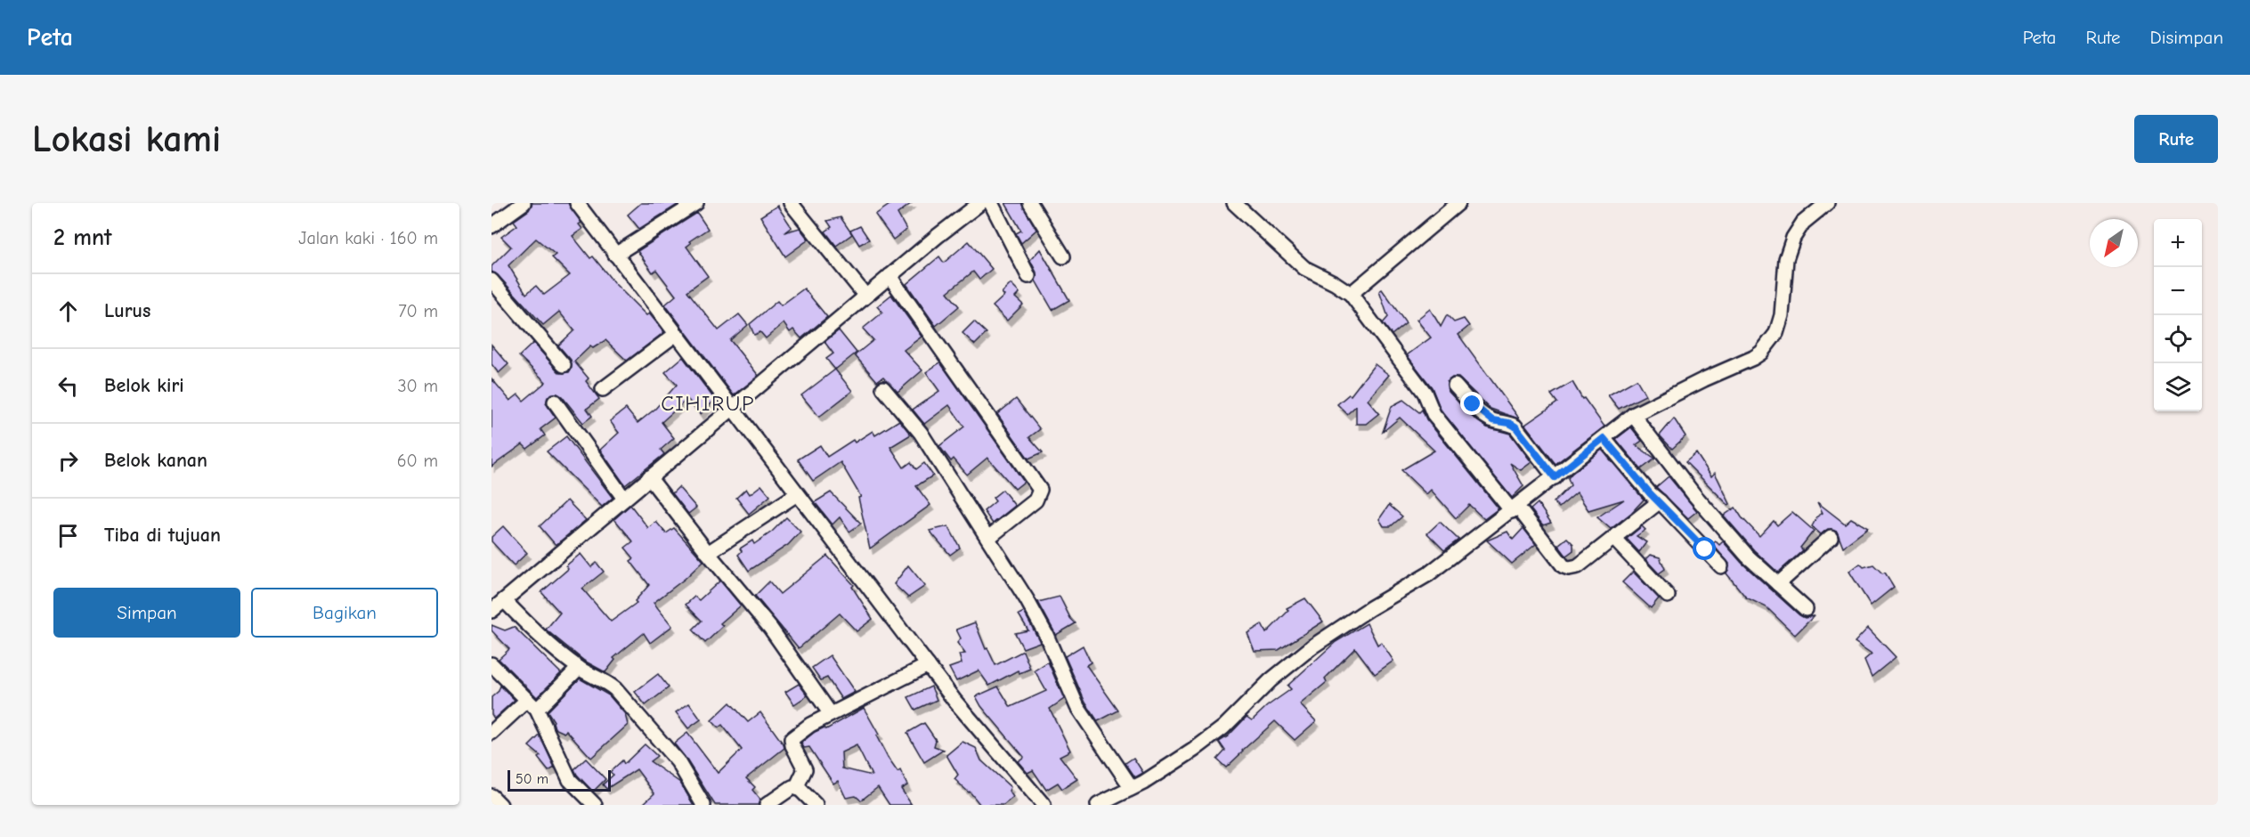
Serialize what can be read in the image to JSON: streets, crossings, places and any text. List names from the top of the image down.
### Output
{
  "districts": ["CIHIRUP"],
  "scale_bar": "50 m",
  "north": "bottom left",
  "page": {
    "header": "Peta",
    "nav": ["Peta", "Rute", "Disimpan"],
    "buttons": [
      "Rute",
      ["Simpan", "Bagikan"]
    ],
    "title": "Lokasi kami",
    "heading": ["2 mnt", "Jalan kaki · 160 m"],
    "map_buttons": ["+", "−"],
    "list": [
      ["Lurus", "70 m"],
      ["Belok kiri", "30 m"],
      ["Belok kanan", "60 m"],
      "Tiba di tujuan"
    ],
    "scale": "50 m"
  }
}
